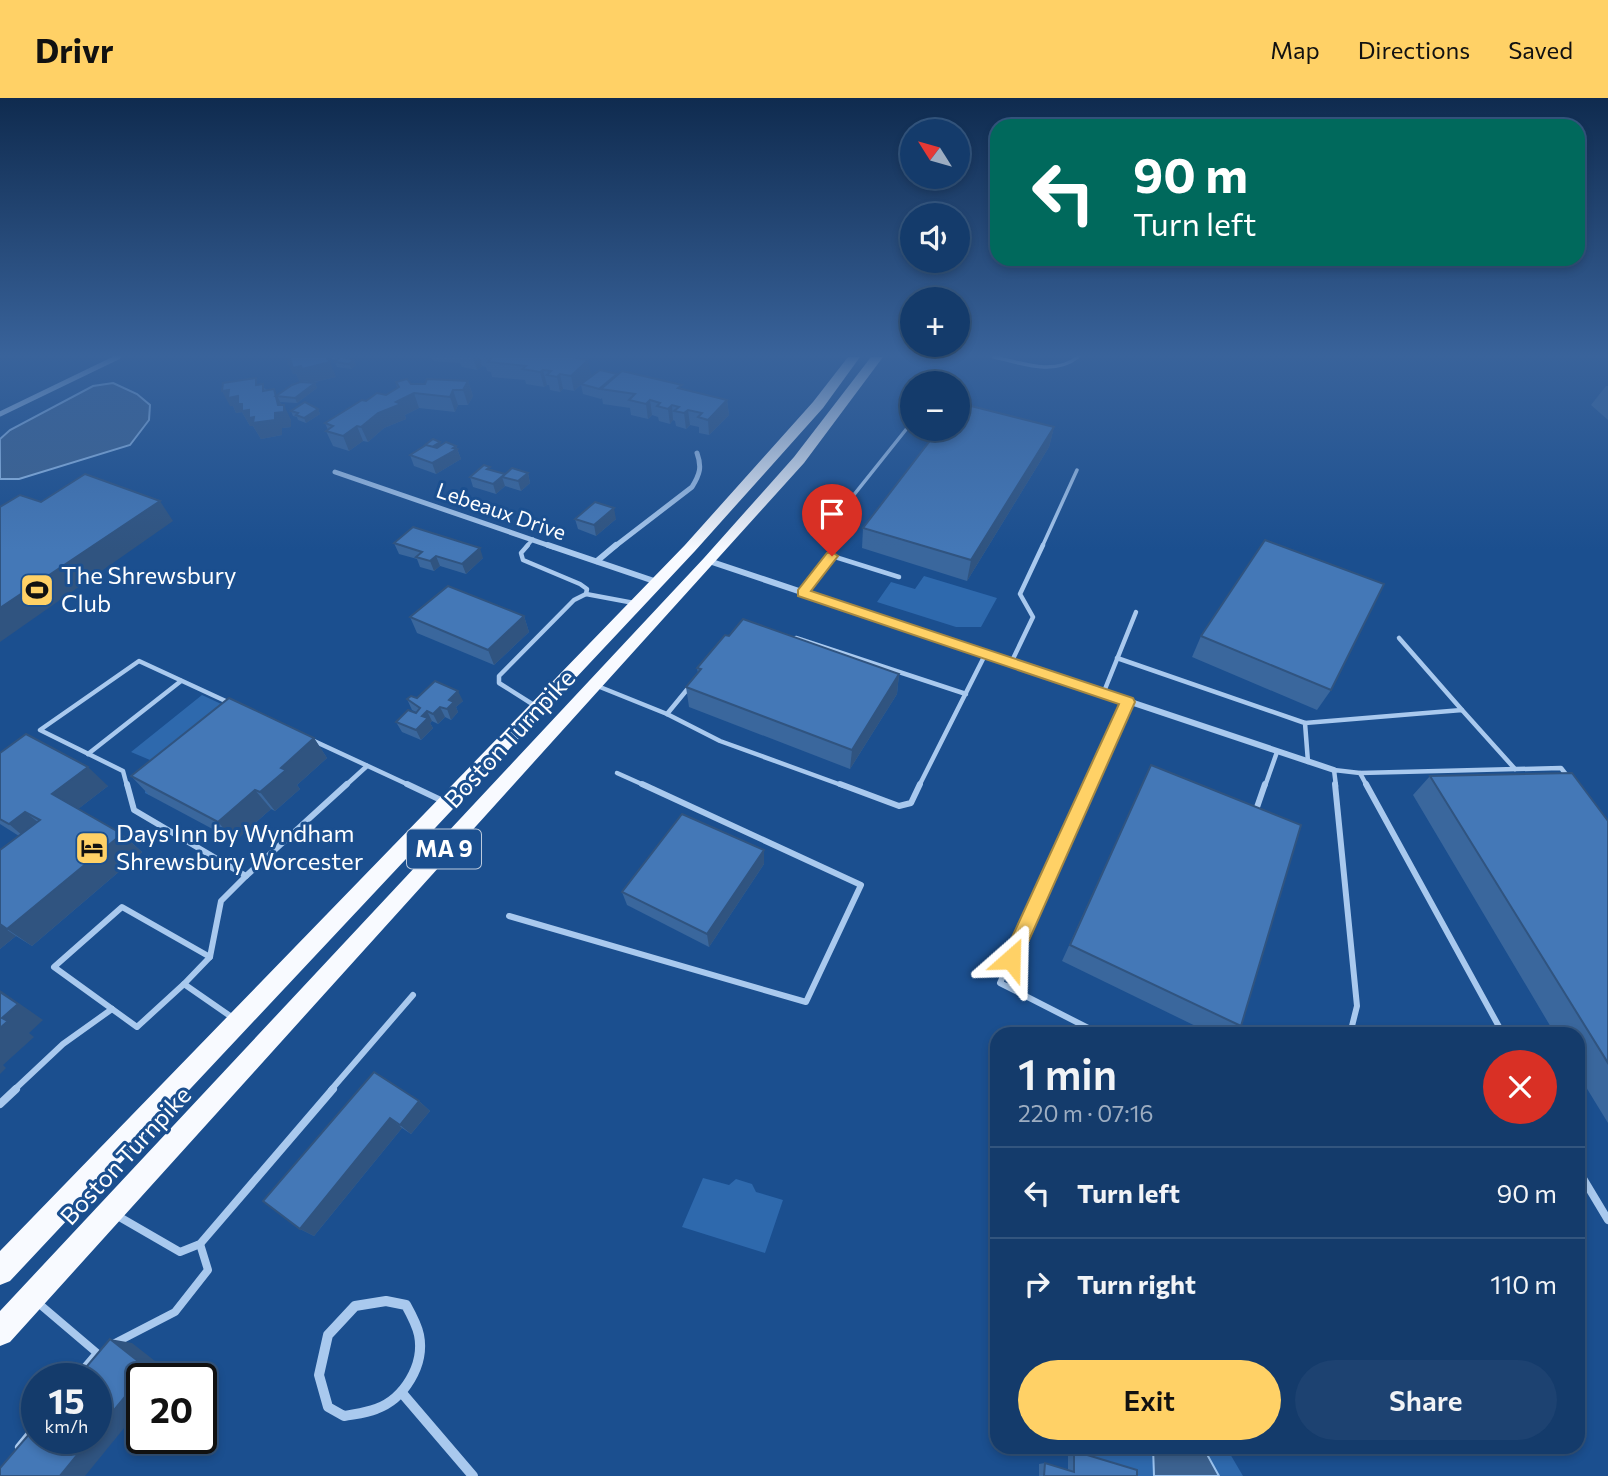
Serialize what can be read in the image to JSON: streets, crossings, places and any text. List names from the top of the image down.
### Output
{
  "streets": {
    "highway": ["Boston Turnpike", "MA 9"],
    "street": ["Lebeaux Drive"]
  },
  "crossings": [
    ["Lebeaux Drive", "Boston Turnpike"]
  ],
  "places": {
    "sports": ["The Shrewsbury Club"],
    "hotel": ["Days Inn by Wyndham Shrewsbury Worcester"]
  },
  "north": "top left",
  "page": {
    "header": "Drivr",
    "nav": ["Map", "Directions", "Saved"],
    "map_buttons": ["+", "−"],
    "turn": ["90 m", "Turn left"],
    "heading": ["1 min", "220 m · 07:16"],
    "list": [
      {
        "name": "Turn left",
        "value": "90 m"
      },
      {
        "name": "Turn right",
        "value": "110 m"
      }
    ],
    "buttons": ["Exit", "Share"],
    "speed": "15 km/h",
    "limit": "20"
  }
}
